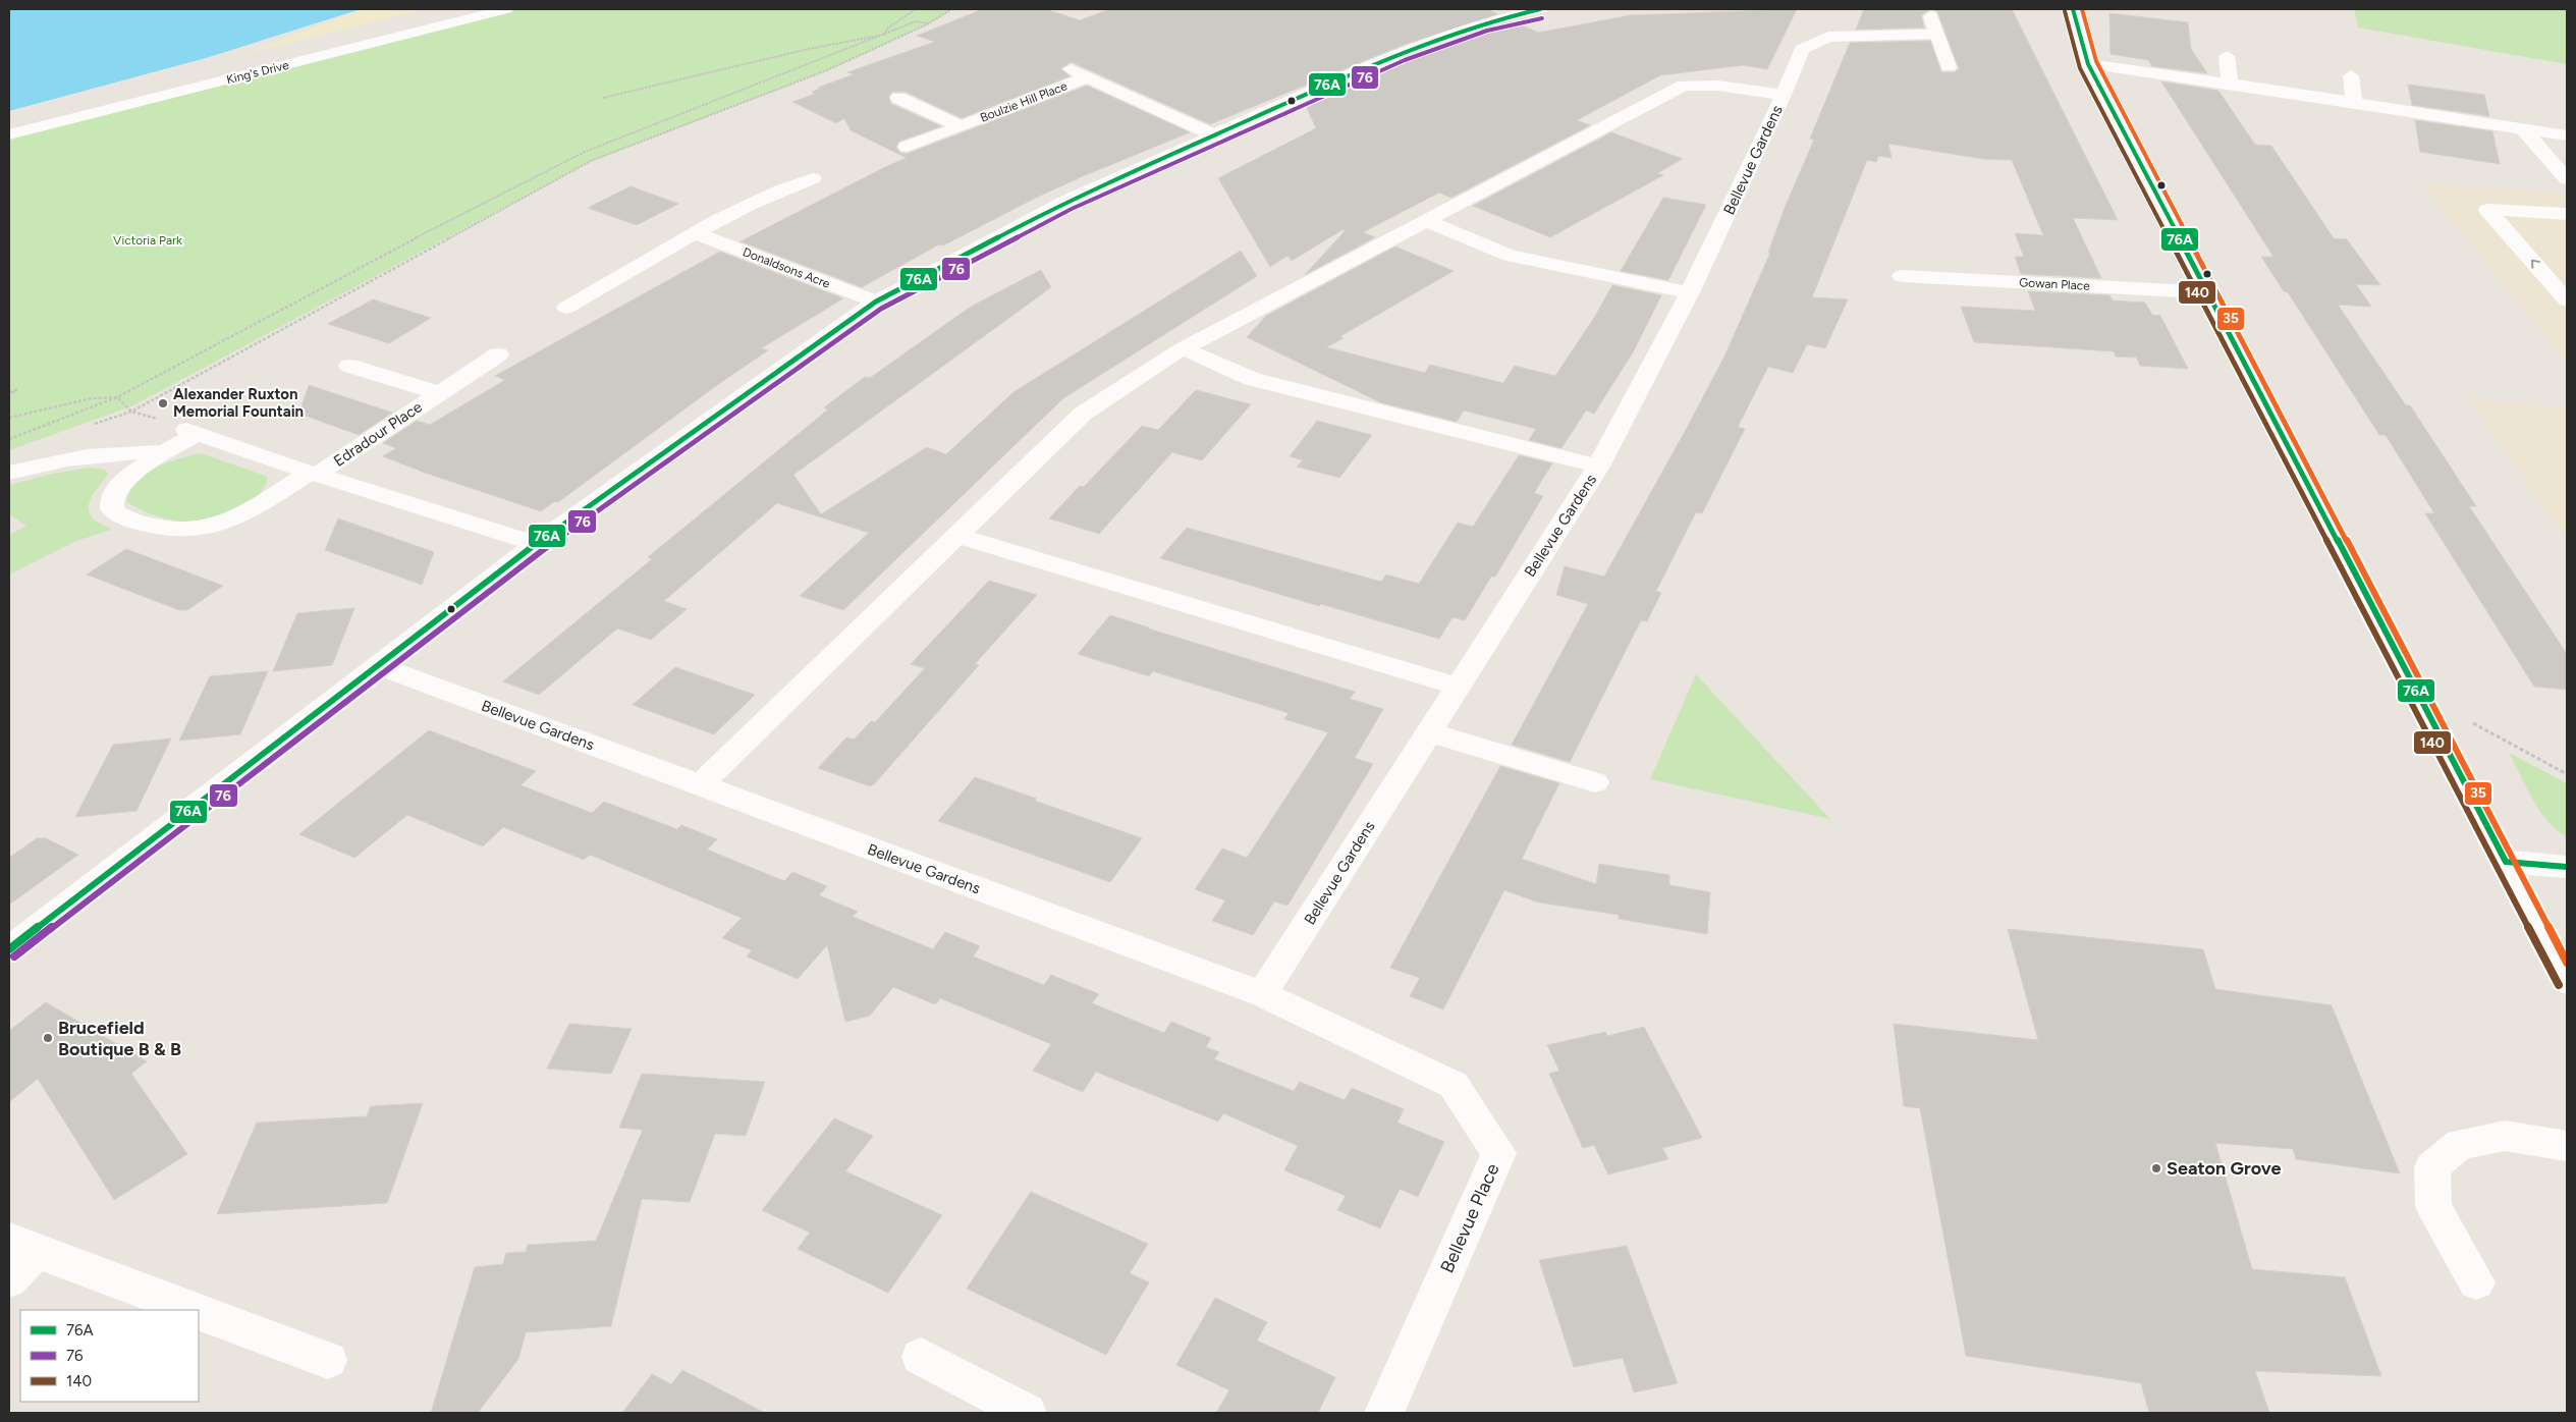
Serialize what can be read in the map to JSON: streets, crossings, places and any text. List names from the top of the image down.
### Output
{
  "streets": {
    "street": [
      "King's Drive",
      "Boulzie Hill Place",
      "Bellevue Gardens",
      "Donaldsons Acre",
      "Gowan Place",
      "Edradour Place",
      "Bellevue Place"
    ]
  },
  "crossings": [
    ["Bellevue Gardens", "Bellevue Place"]
  ],
  "parks": ["Victoria Park"],
  "places": ["Alexander Ruxton Memorial Fountain", "Brucefield Boutique B & B", "Seaton Grove"],
  "lines": [
    "transit line 76A",
    "transit line 35",
    "transit line 140",
    "transit line 76"
  ],
  "legend": ["76A", "76", "140"]
}
